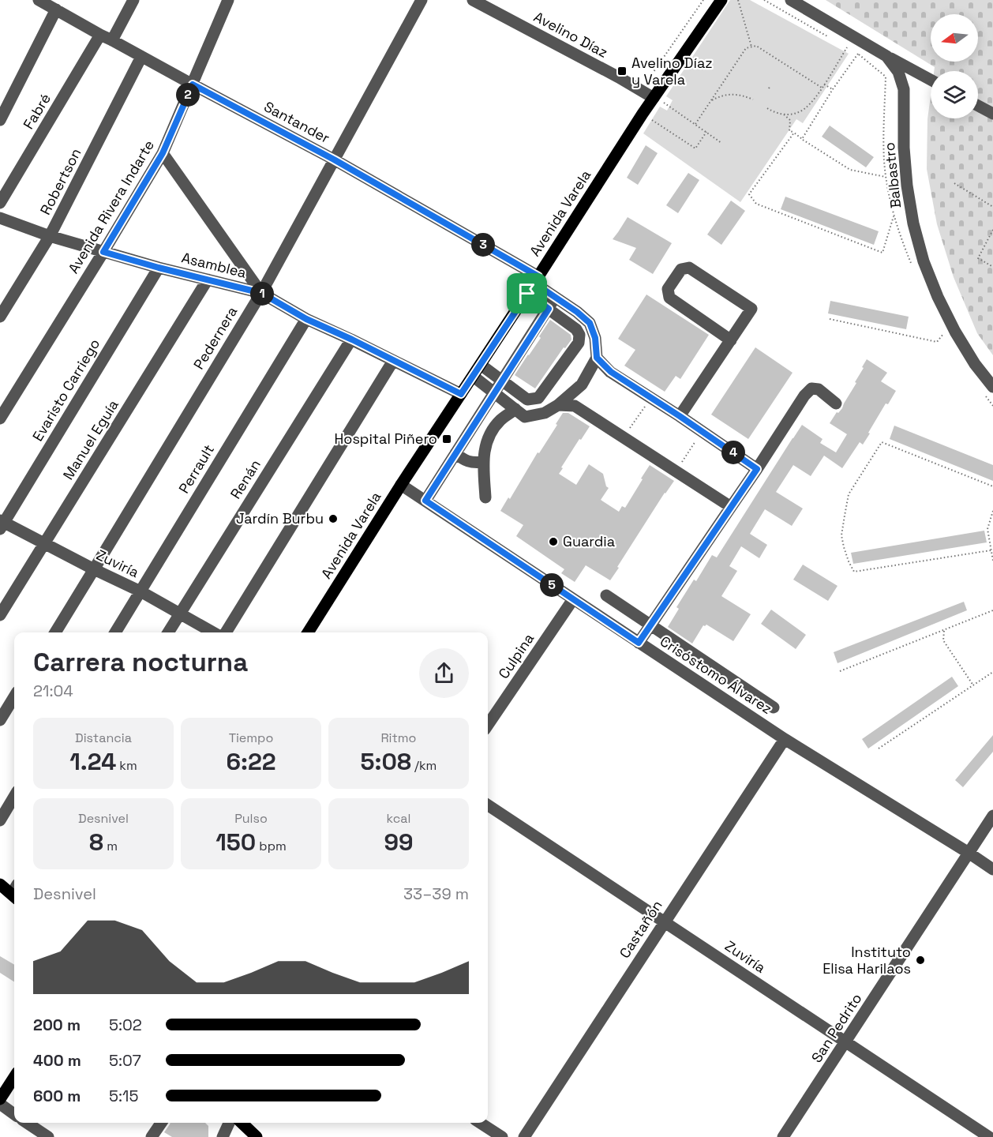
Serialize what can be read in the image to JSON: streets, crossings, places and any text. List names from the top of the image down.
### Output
{
  "streets": {
    "main road": ["Avenida Varela"],
    "street": [
      "Avelino Díaz",
      "Fabré",
      "Santander",
      "Balbastro",
      "Robertson",
      "Avenida Rivera Indarte",
      "Asamblea",
      "Pedernera",
      "Evaristo Carriego",
      "Manuel Eguía",
      "Perrault",
      "Renán",
      "Zuviría",
      "Culpina",
      "Crisóstomo Álvarez",
      "Castañón",
      "San Pedrito"
    ]
  },
  "crossings": [
    ["Avelino Díaz", "Avenida Varela"],
    ["Fabré", "Santander"],
    ["Santander", "Robertson"],
    ["Santander", "Avenida Rivera Indarte"],
    ["Santander", "Avenida Varela"],
    ["Santander", "Pedernera"],
    ["Robertson", "Asamblea"],
    ["Avenida Rivera Indarte", "Asamblea"],
    ["Avenida Varela", "Asamblea"],
    ["Avenida Varela", "Crisóstomo Álvarez"],
    ["Asamblea", "Pedernera"],
    ["Asamblea", "Evaristo Carriego"],
    ["Asamblea", "Manuel Eguía"],
    ["Asamblea", "Perrault"],
    ["Asamblea", "Renán"],
    ["Pedernera", "Zuviría"],
    ["Evaristo Carriego", "Zuviría"],
    ["Manuel Eguía", "Zuviría"],
    ["Perrault", "Zuviría"],
    ["Renán", "Zuviría"],
    ["Zuviría", "Castañón"],
    ["Zuviría", "San Pedrito"],
    ["Culpina", "Crisóstomo Álvarez"],
    ["Crisóstomo Álvarez", "Castañón"],
    ["Crisóstomo Álvarez", "San Pedrito"]
  ],
  "places": {
    "transit": ["Avelino Díaz y Varela", "Hospital Piñero"],
    "other": ["Jardín Burbu", "Guardia", "Instituto Elisa Harilaos"]
  },
  "north": "left",
  "page": {
    "pins": [
      "2",
      "3",
      "1",
      "4",
      "5"
    ],
    "heading": ["Carrera nocturna", "21:04"],
    "stats": [
      ["Distancia", "1.24 km"],
      ["Tiempo", "6:22"],
      ["Ritmo", "5:08 /km"],
      ["Desnivel", "8 m"],
      ["Pulso", "150 bpm"],
      ["kcal", "99"]
    ],
    "chart": ["Desnivel", "33–39 m"],
    "list": [
      {
        "name": "200 m",
        "note": "5:02"
      },
      {
        "name": "400 m",
        "note": "5:07"
      },
      {
        "name": "600 m",
        "note": "5:15"
      }
    ]
  }
}
